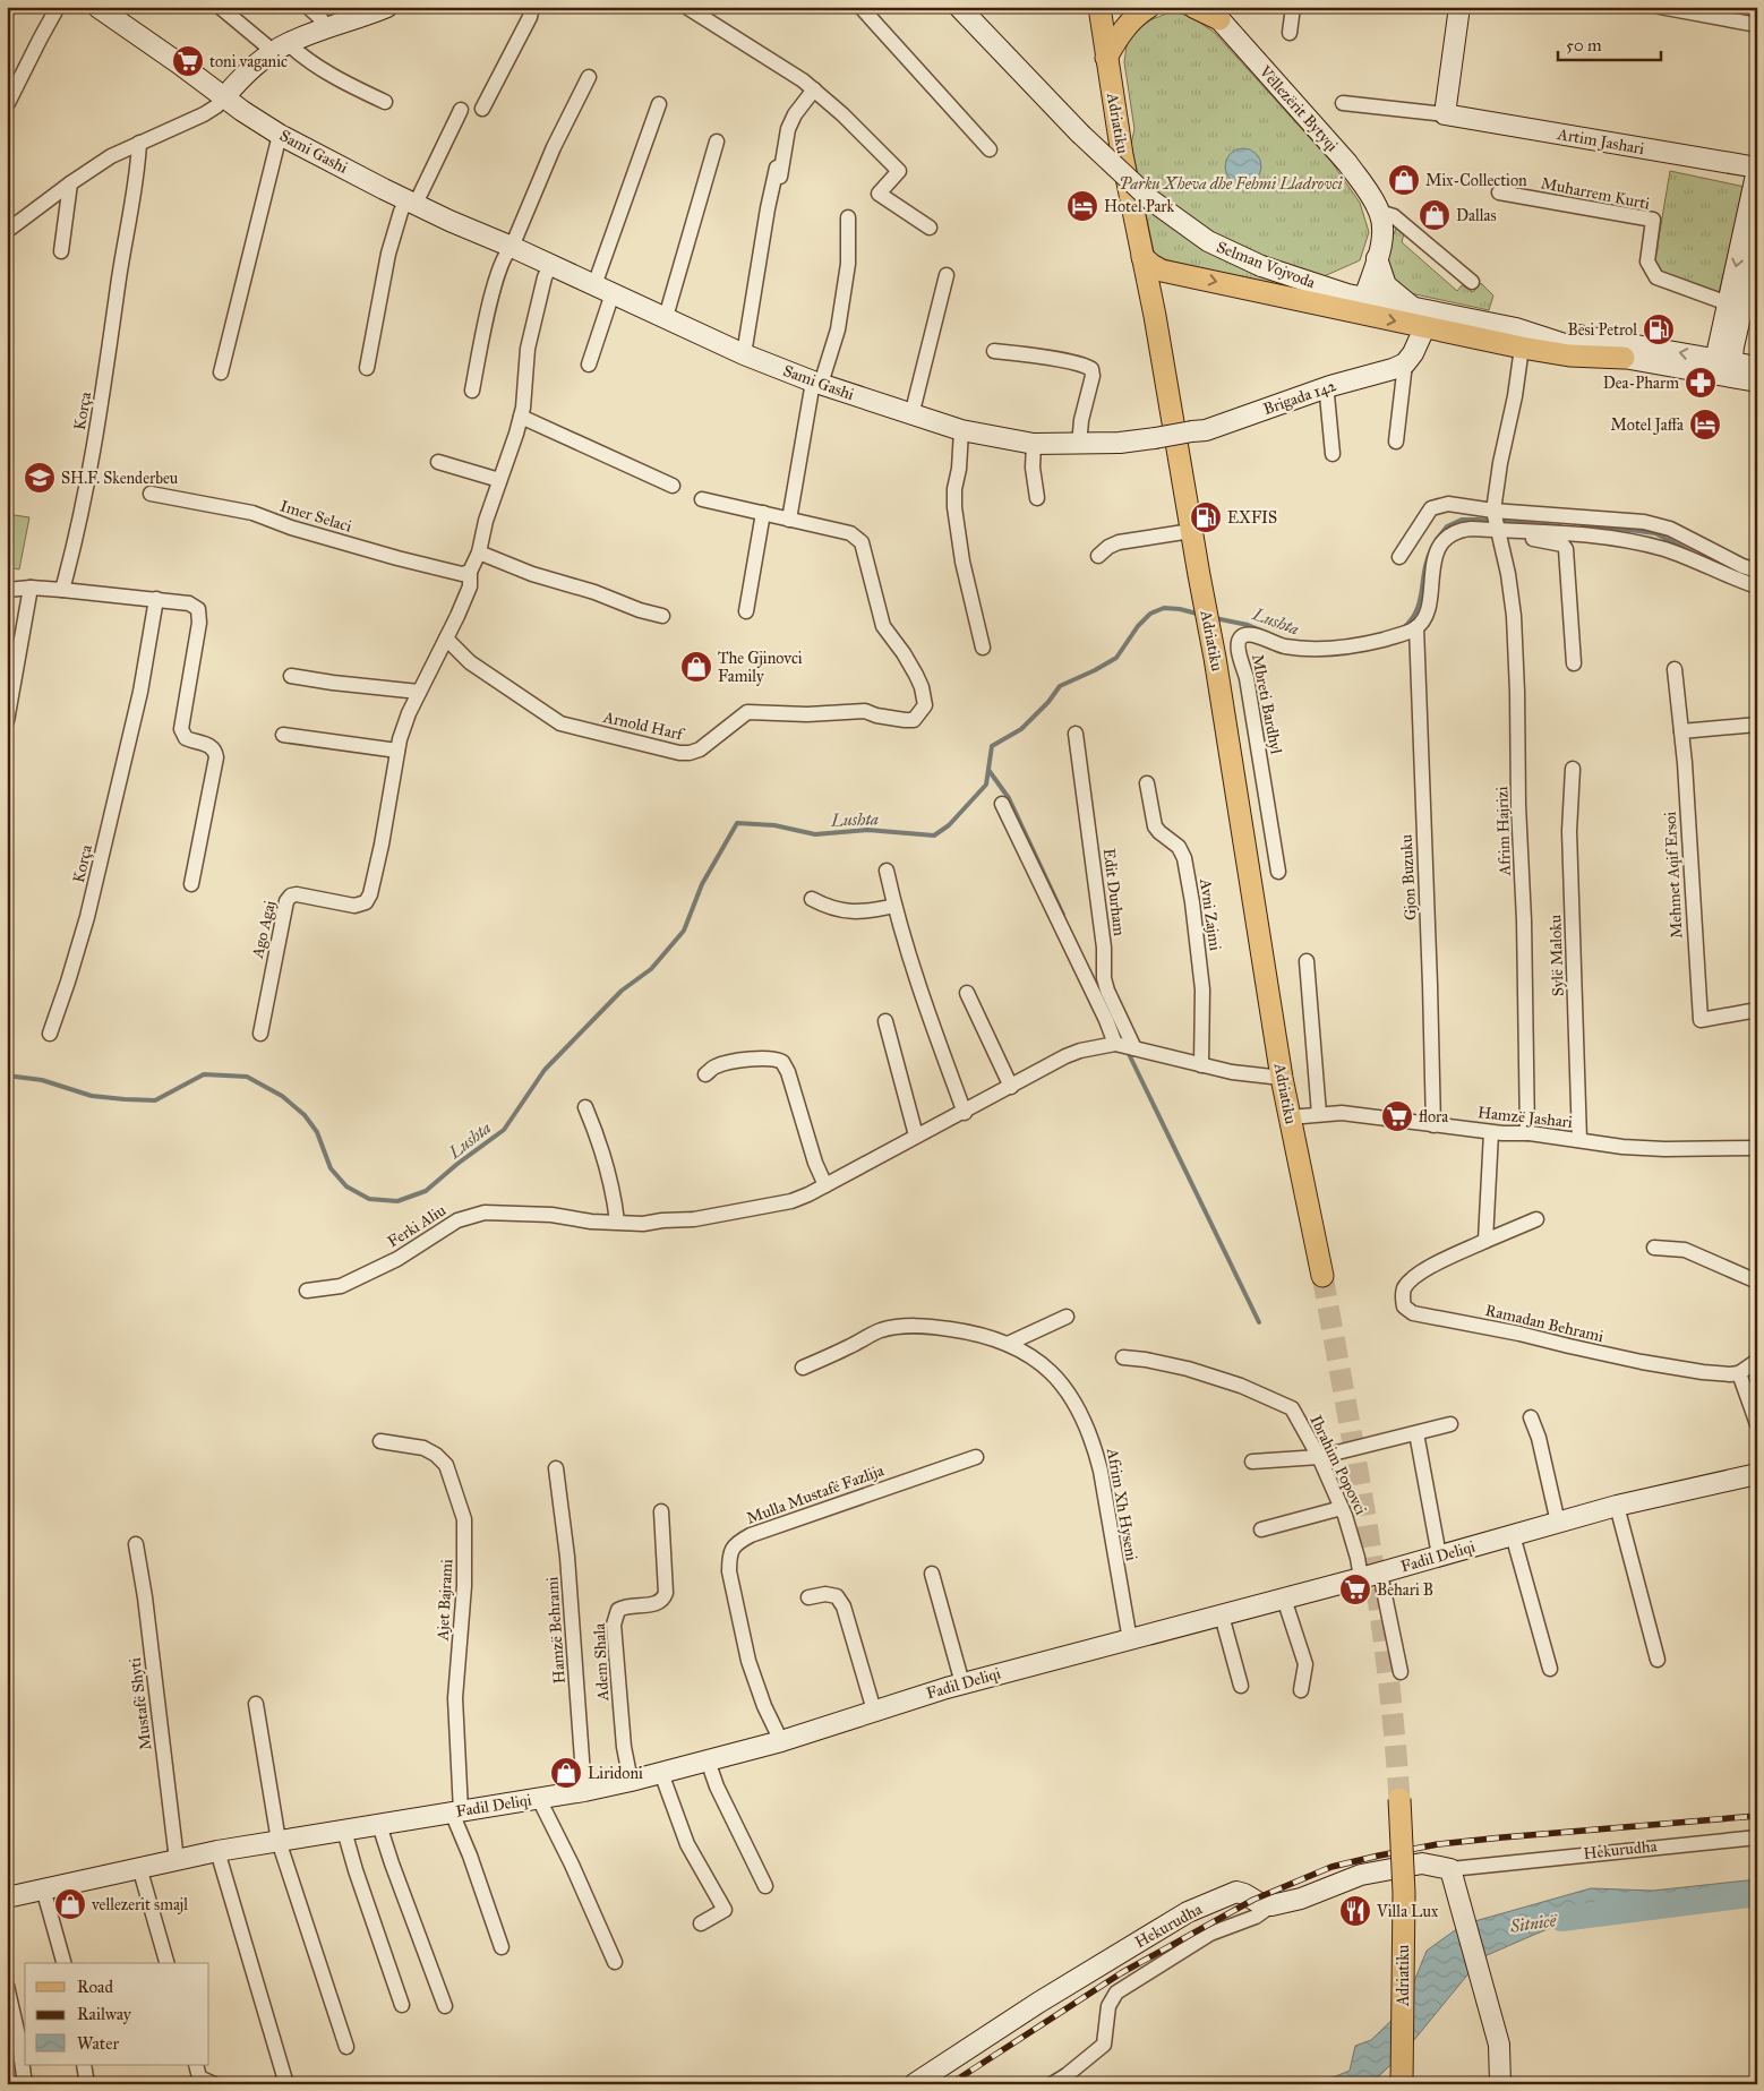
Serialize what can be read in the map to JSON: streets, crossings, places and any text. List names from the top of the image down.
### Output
{
  "streets": {
    "main road": ["Adriatiku"],
    "street": [
      "Vëllezërit Bytyqi",
      "Artim Jashari",
      "Sami Gashi",
      "Muharrem Kurti",
      "Selman Vojvoda",
      "Brigada 142",
      "Korça",
      "Imer Selaci",
      "Mbreti Bardhyl",
      "Arnold Harf",
      "Afrim Hajrizi",
      "Mehmet Aqif Ersoi",
      "Gjon Buzuku",
      "Edit Durham",
      "Avni Zajmi",
      "Ago Agaj",
      "Sylë Maloku",
      "Hamzë Jashari",
      "Ferki Aliu",
      "Ramadan Behrami",
      "Ibrahim Popovci",
      "Mulla Mustafë Fazlija",
      "Afrim Xh Hyseni",
      "Fadil Deliqi",
      "Ajet Bajrami",
      "Hamzë Behrami",
      "Adem Shala",
      "Mustafë Shyti",
      "Hekurudha"
    ]
  },
  "crossings": [
    ["Vëllezërit Bytyqi", "Selman Vojvoda"],
    ["Adriatiku", "Hamzë Jashari"],
    ["Adriatiku", "Ferki Aliu"],
    ["Sami Gashi", "Brigada 142"],
    ["Sami Gashi", "Ago Agaj"],
    ["Selman Vojvoda", "Afrim Hajrizi"],
    ["Imer Selaci", "Ago Agaj"],
    ["Mbreti Bardhyl", "Gjon Buzuku"],
    ["Arnold Harf", "Ago Agaj"],
    ["Afrim Hajrizi", "Hamzë Jashari"],
    ["Gjon Buzuku", "Hamzë Jashari"],
    ["Edit Durham", "Ferki Aliu"],
    ["Avni Zajmi", "Ferki Aliu"],
    ["Sylë Maloku", "Hamzë Jashari"],
    ["Ibrahim Popovci", "Fadil Deliqi"],
    ["Mulla Mustafë Fazlija", "Fadil Deliqi"],
    ["Afrim Xh Hyseni", "Fadil Deliqi"],
    ["Fadil Deliqi", "Ajet Bajrami"],
    ["Fadil Deliqi", "Hamzë Behrami"],
    ["Fadil Deliqi", "Adem Shala"],
    ["Fadil Deliqi", "Mustafë Shyti"]
  ],
  "water": ["Lushta", "Sitnicë"],
  "parks": ["Parku Xheva dhe Fehmi Lladrovci"],
  "places": {
    "supermarket": ["toni vaganic", "flora", "Behari B"],
    "shop": [
      "Mix-Collection",
      "Dallas",
      "The Gjinovci Family",
      "Liridoni",
      "vellezerit smajl"
    ],
    "hotel": ["Hotel Park", "Motel Jaffa"],
    "fuel station": ["Besi Petrol", "EXFIS"],
    "pharmacy": ["Dea-Pharm"],
    "school or university": ["SH.F. Skenderbeu"],
    "restaurant": ["Villa Lux"]
  },
  "legend": ["Road", "Railway", "Water"],
  "scale_bar": "50 m"
}
